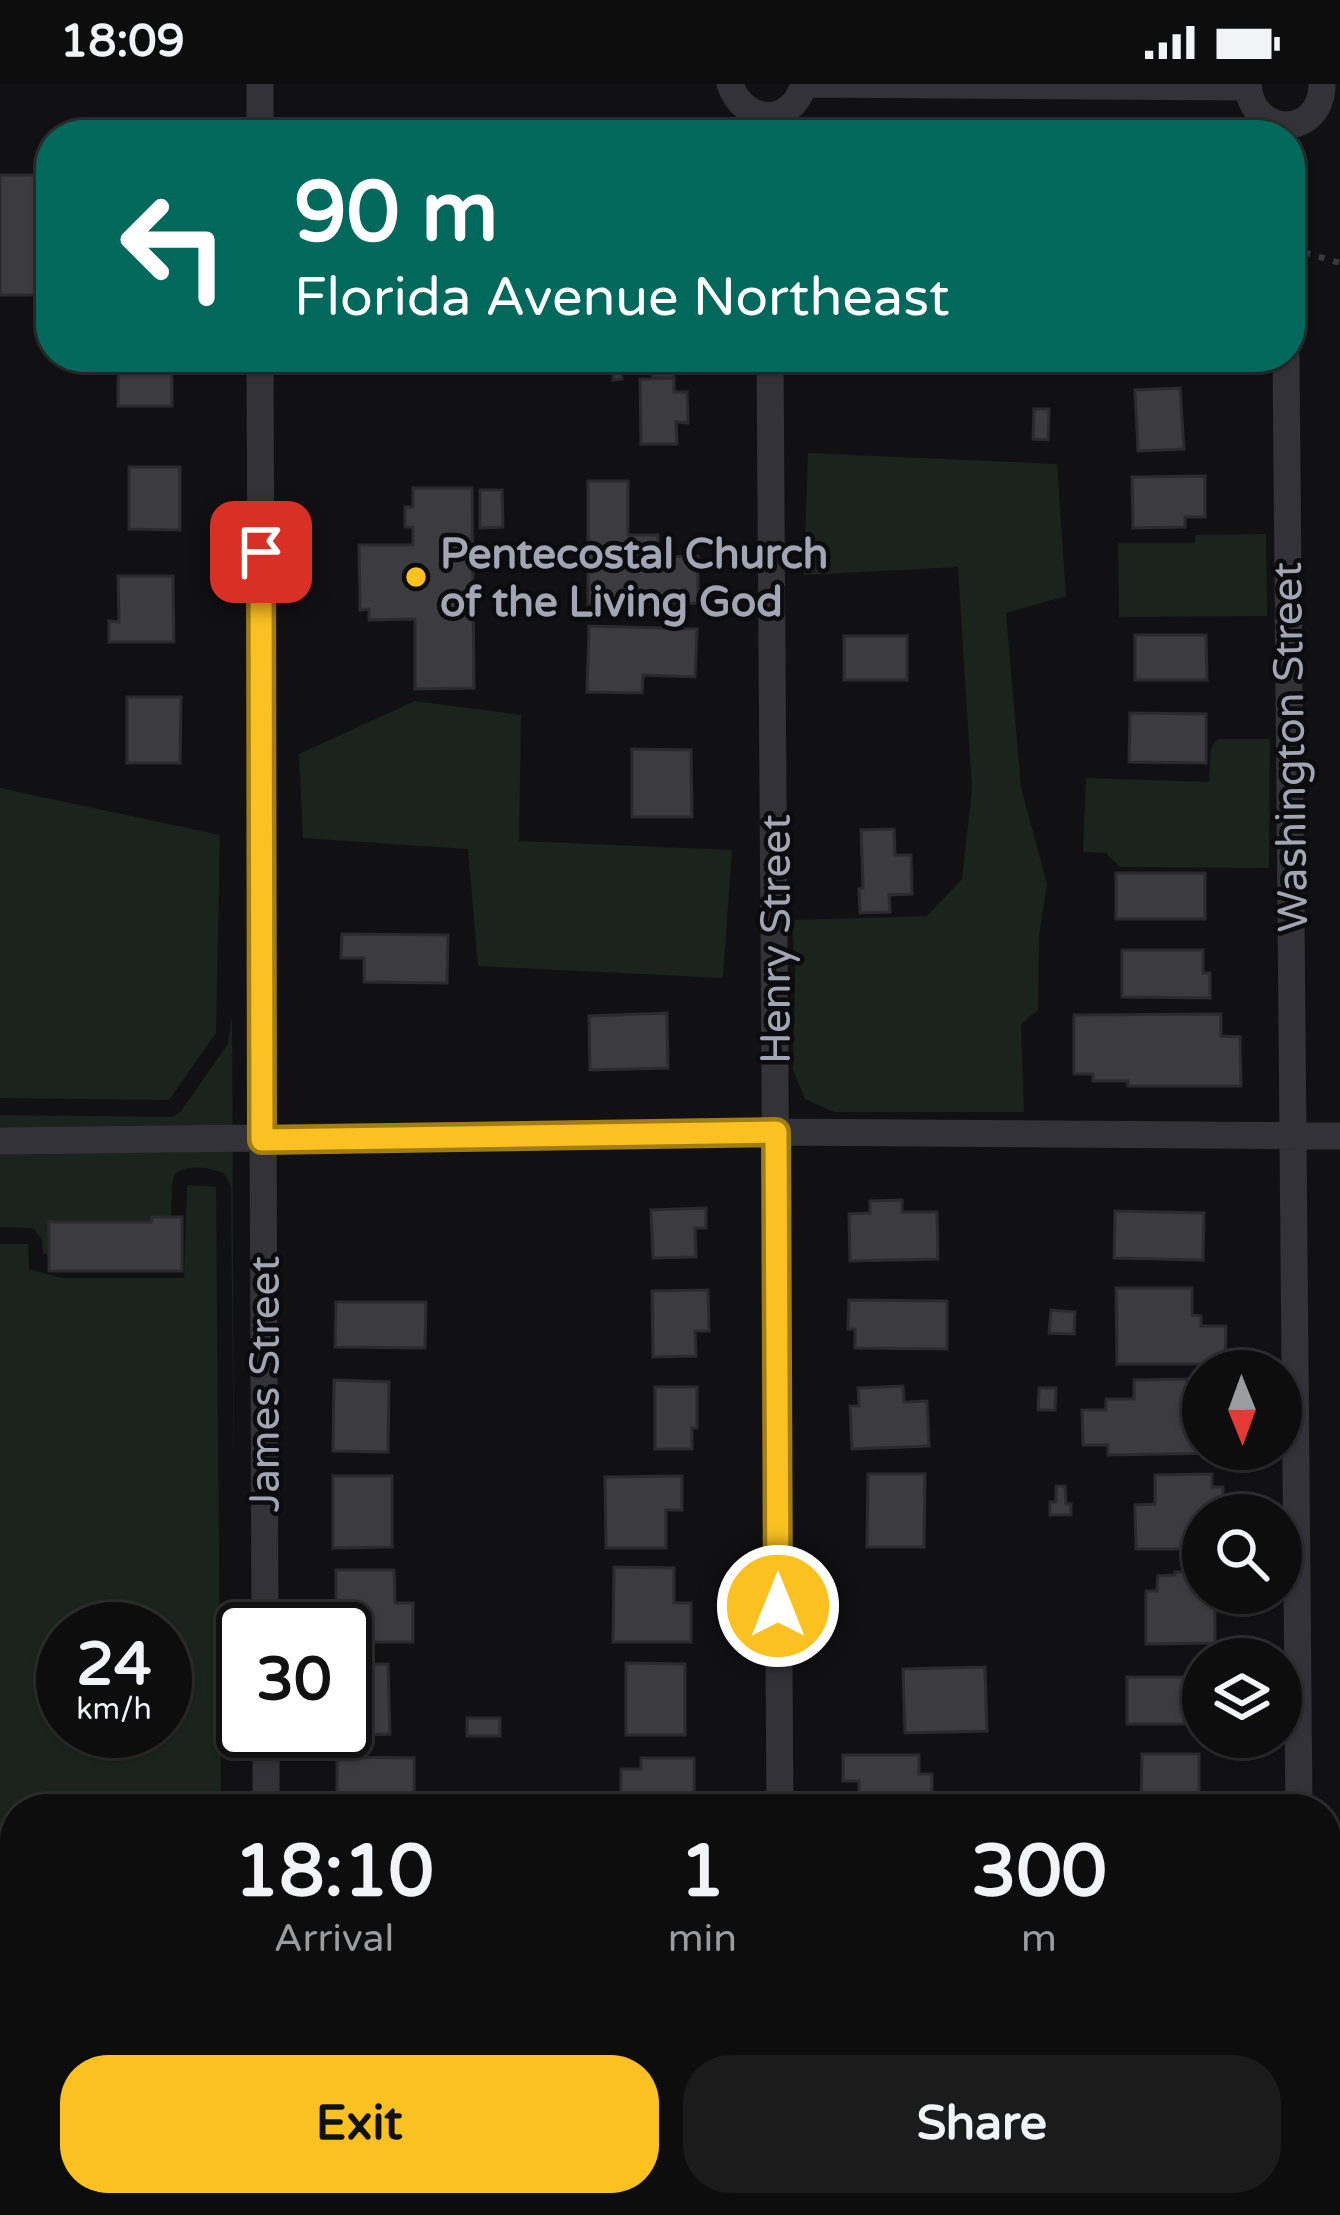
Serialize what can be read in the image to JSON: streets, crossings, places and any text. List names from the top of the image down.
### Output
{
  "streets": {
    "street": ["Washington Street", "Henry Street", "James Street"]
  },
  "places": ["Pentecostal Church of the Living God"],
  "north": "bottom",
  "page": {
    "status": "18:09",
    "turn": ["90 m", "Florida Avenue Northeast"],
    "speed": "24 km/h",
    "limit": "30",
    "eta": [
      "18:10",
      "Arrival",
      "1",
      "min",
      "300",
      "m"
    ],
    "buttons": ["Exit", "Share"]
  }
}
